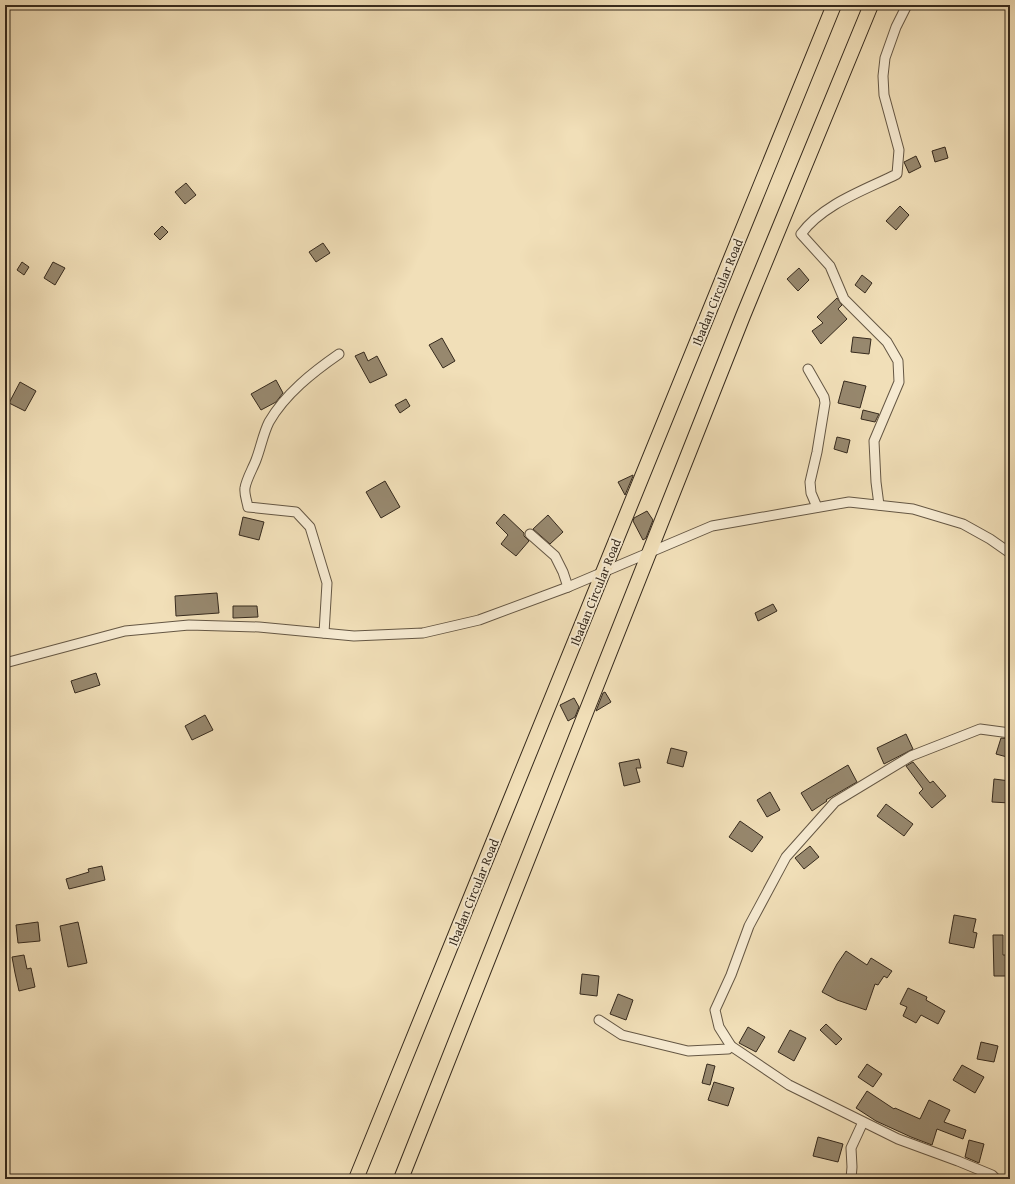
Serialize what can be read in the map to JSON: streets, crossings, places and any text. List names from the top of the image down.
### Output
{
  "streets": {
    "highway": ["Ibadan Circular Road"]
  }
}
